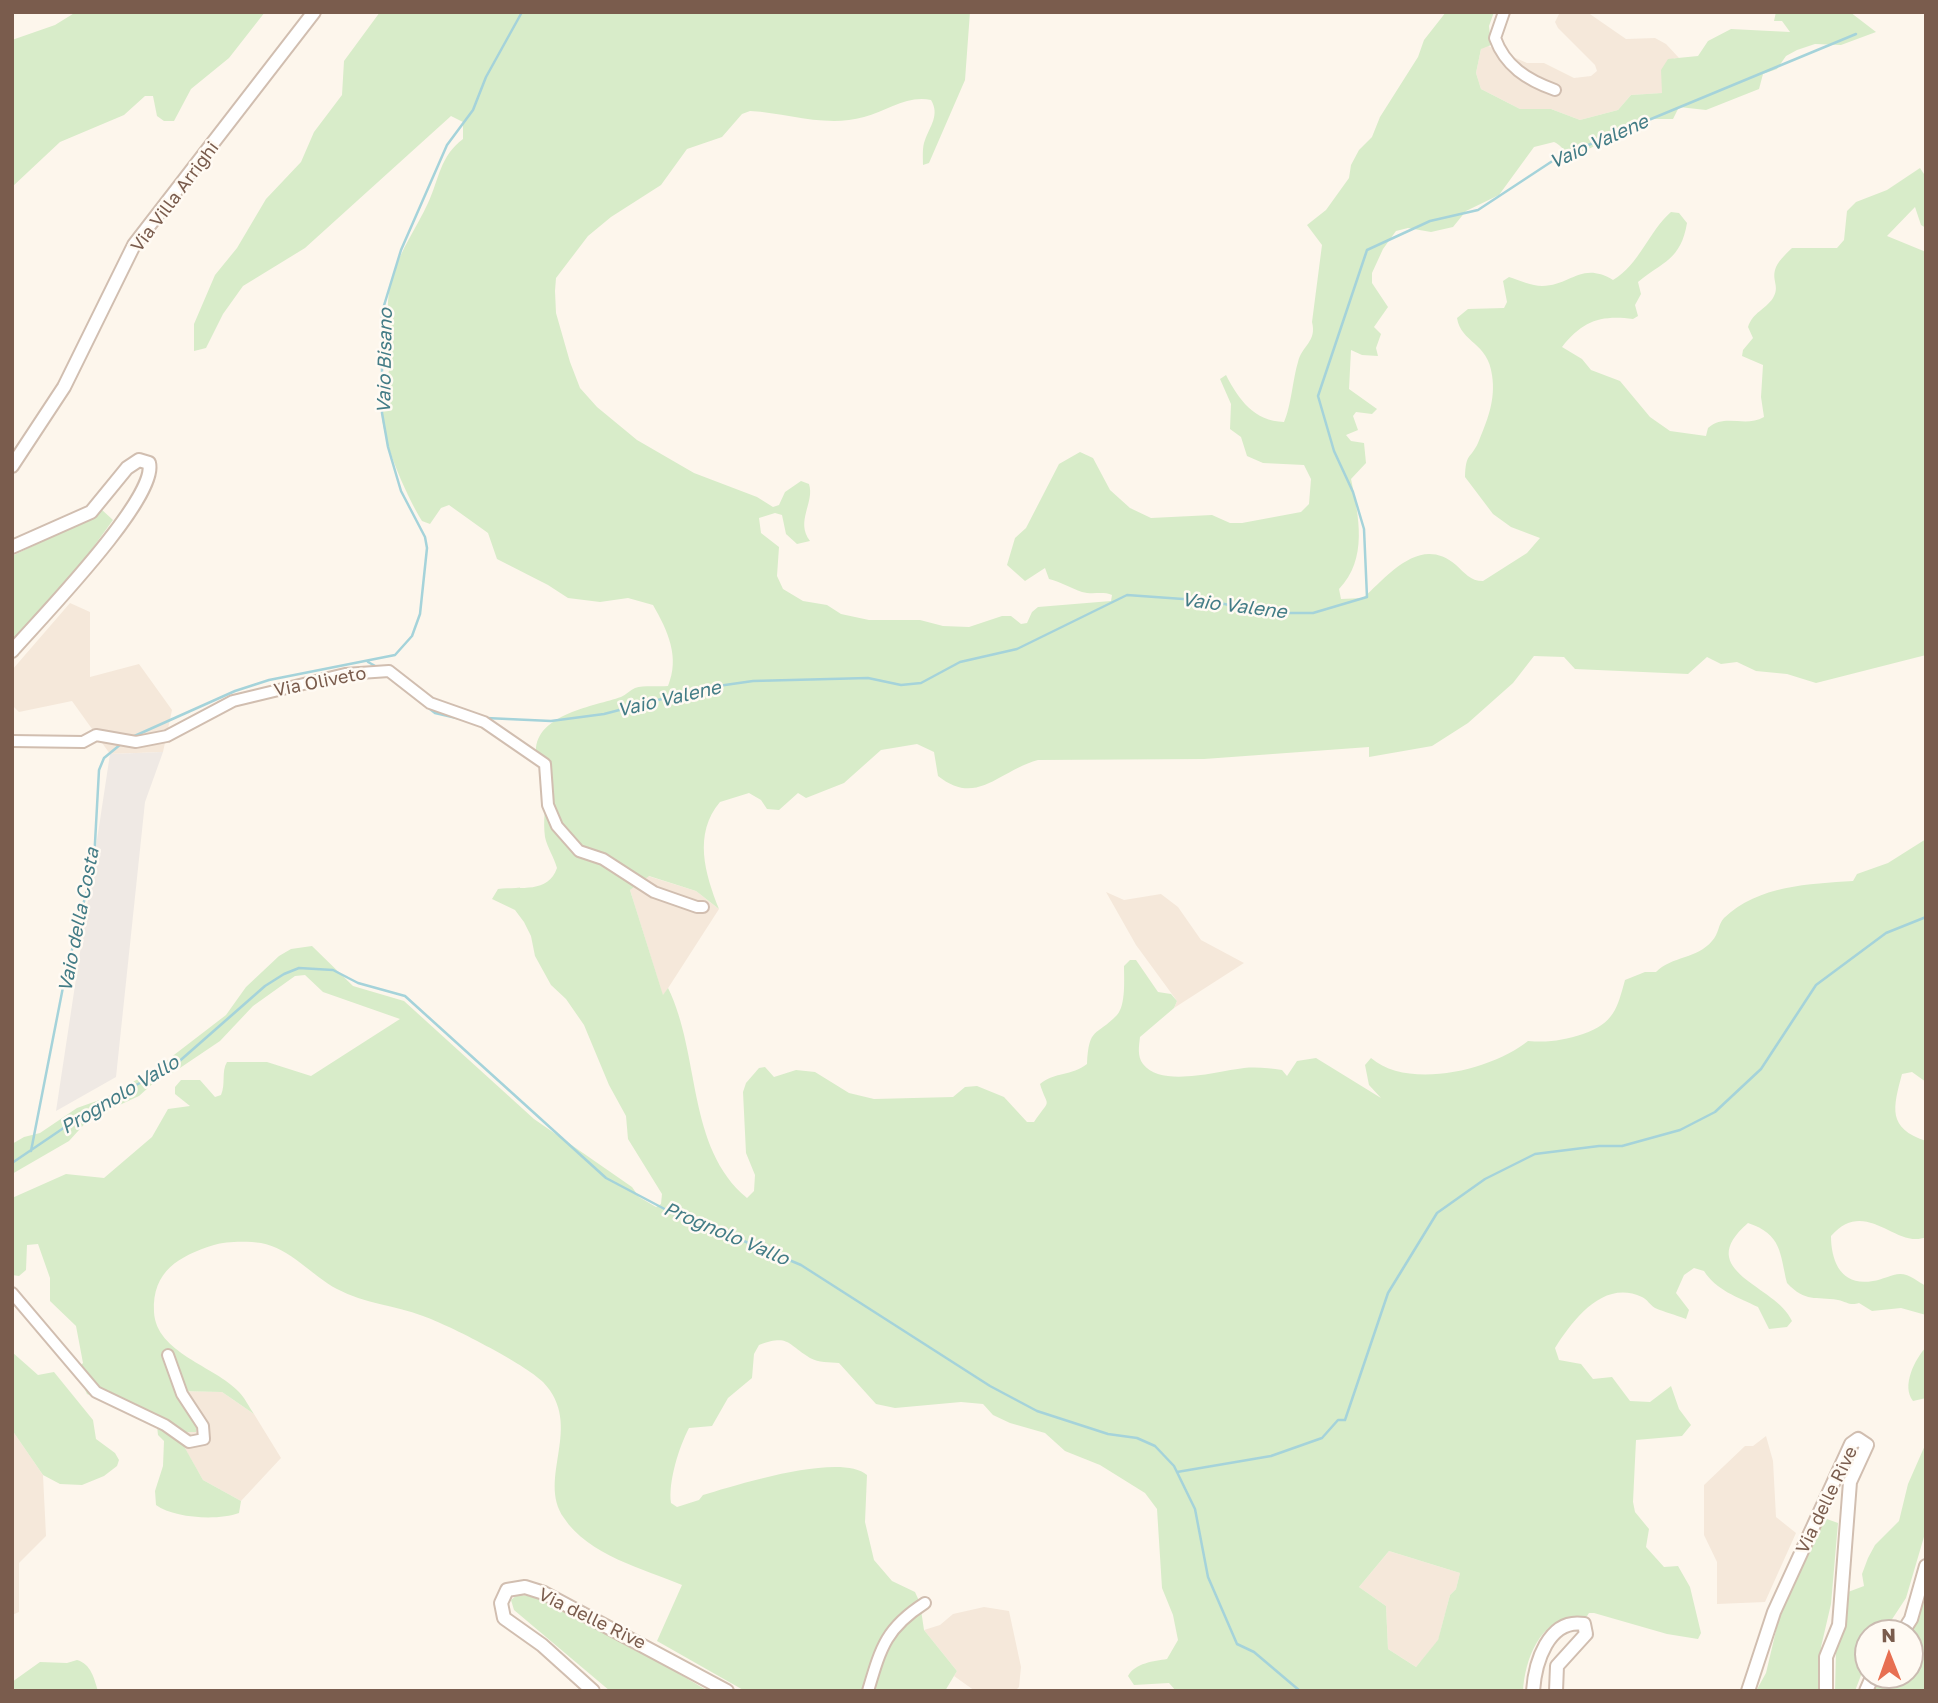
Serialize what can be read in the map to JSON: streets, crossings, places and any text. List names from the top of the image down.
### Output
{
  "streets": {
    "street": ["Via Villa Arrighi", "Via Oliveto", "Via delle Rive"]
  },
  "water": [
    "Vaio Valene",
    "Vaio Bisano",
    "Vaio della Costa",
    "Prognolo Vallo"
  ],
  "north": "top"
}
